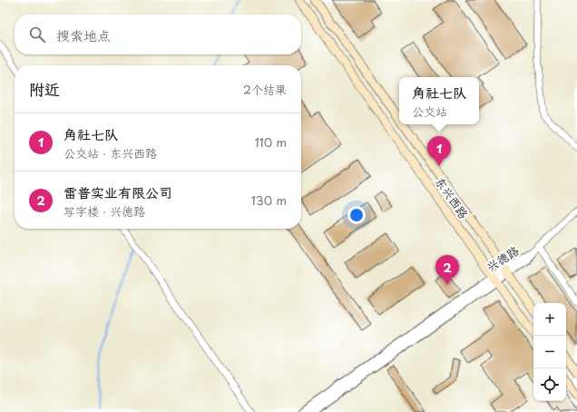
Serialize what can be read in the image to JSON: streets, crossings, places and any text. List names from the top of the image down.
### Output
{
  "streets": {
    "main road": ["东兴西路"],
    "street": ["兴德路"]
  },
  "crossings": [
    ["东兴西路", "兴德路"]
  ],
  "page": {
    "search": "搜索地点",
    "heading": ["附近", "2个结果"],
    "popup": ["角社七队", "公交站"],
    "list": [
      {
        "mark": "1",
        "name": "角社七队",
        "note": "公交站 · 东兴西路",
        "value": "110 m"
      },
      {
        "mark": "2",
        "name": "雷普实业有限公司",
        "note": "写字楼 · 兴德路",
        "value": "130 m"
      }
    ],
    "pins": ["1", "2"],
    "map_buttons": ["+", "−"]
  }
}
